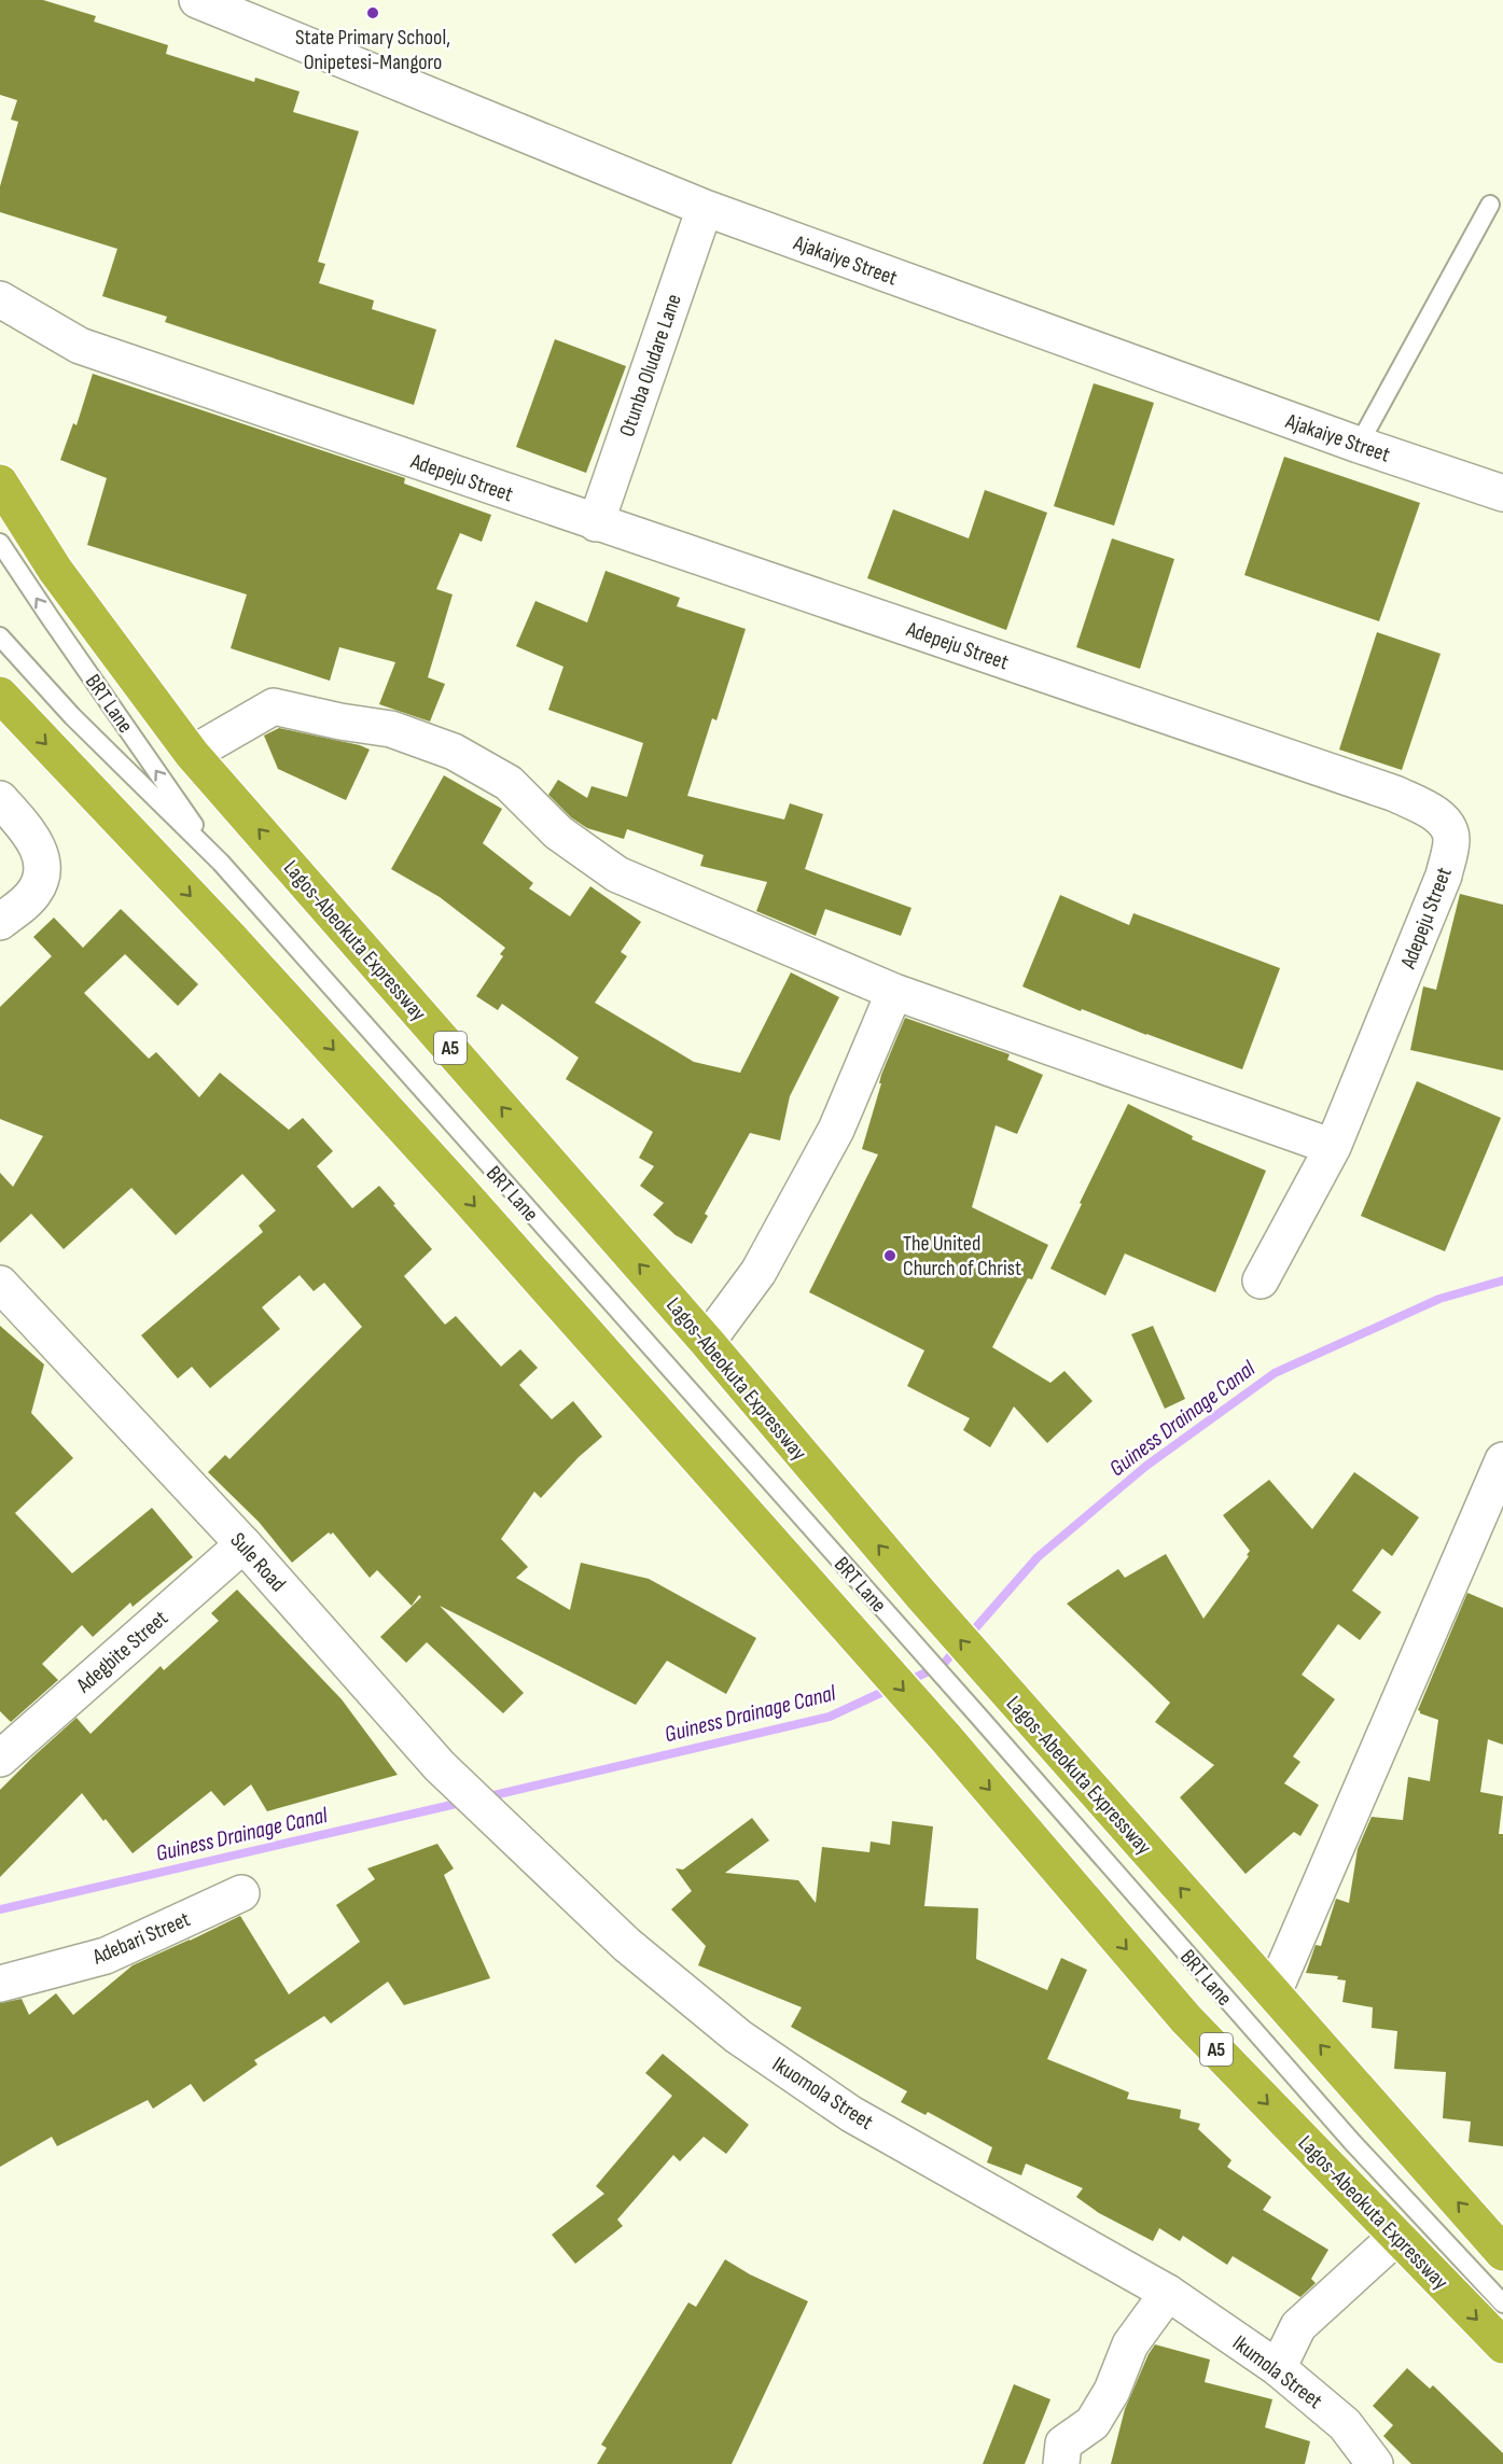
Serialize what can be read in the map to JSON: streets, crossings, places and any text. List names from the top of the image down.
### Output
{
  "streets": {
    "highway": ["Lagos-Abeokuta Expressway", "A5"],
    "street": [
      "Ajakaiye Street",
      "Otunba Oludare Lane",
      "Adepeju Street",
      "Sule Road",
      "Adegbite Street",
      "Adebari Street",
      "Ikuomola Street",
      "Ikumola Street"
    ],
    "lane": ["BRT Lane"]
  },
  "crossings": [
    ["Ajakaiye Street", "Otunba Oludare Lane"],
    ["Otunba Oludare Lane", "Adepeju Street"],
    ["Sule Road", "Adegbite Street"],
    ["Sule Road", "Ikuomola Street"],
    ["Ikuomola Street", "Ikumola Street"]
  ],
  "water": ["Guiness Drainage Canal"],
  "places": ["State Primary School, Onipetesi-Mangoro", "The United Church of Christ"]
}
